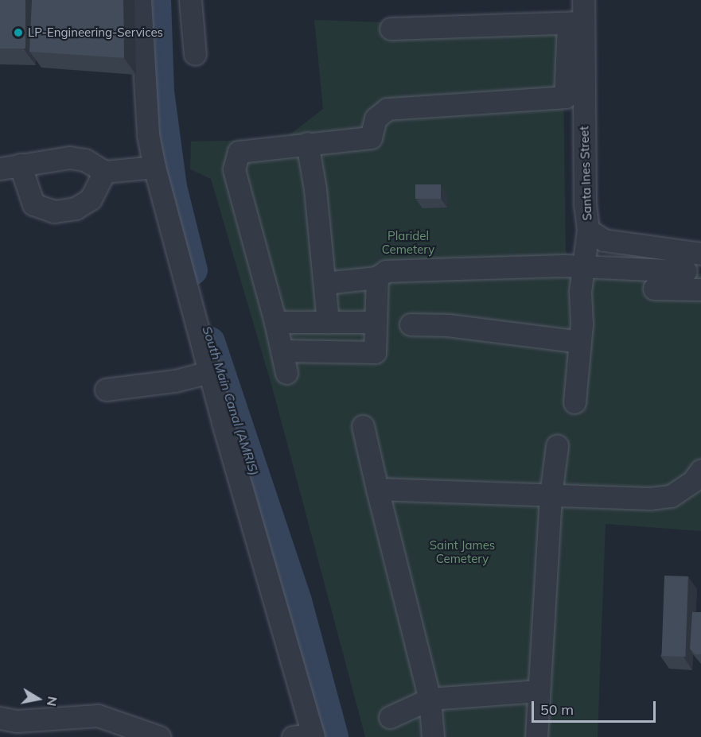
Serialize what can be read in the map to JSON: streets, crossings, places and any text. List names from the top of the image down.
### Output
{
  "streets": {
    "street": ["Santa Ines Street"]
  },
  "water": ["South Main Canal (AMRIS)"],
  "parks": ["Plaridel Cemetery", "Saint James Cemetery"],
  "places": ["LP-Engineering-Services"],
  "scale_bar": "50 m",
  "north": "right"
}
